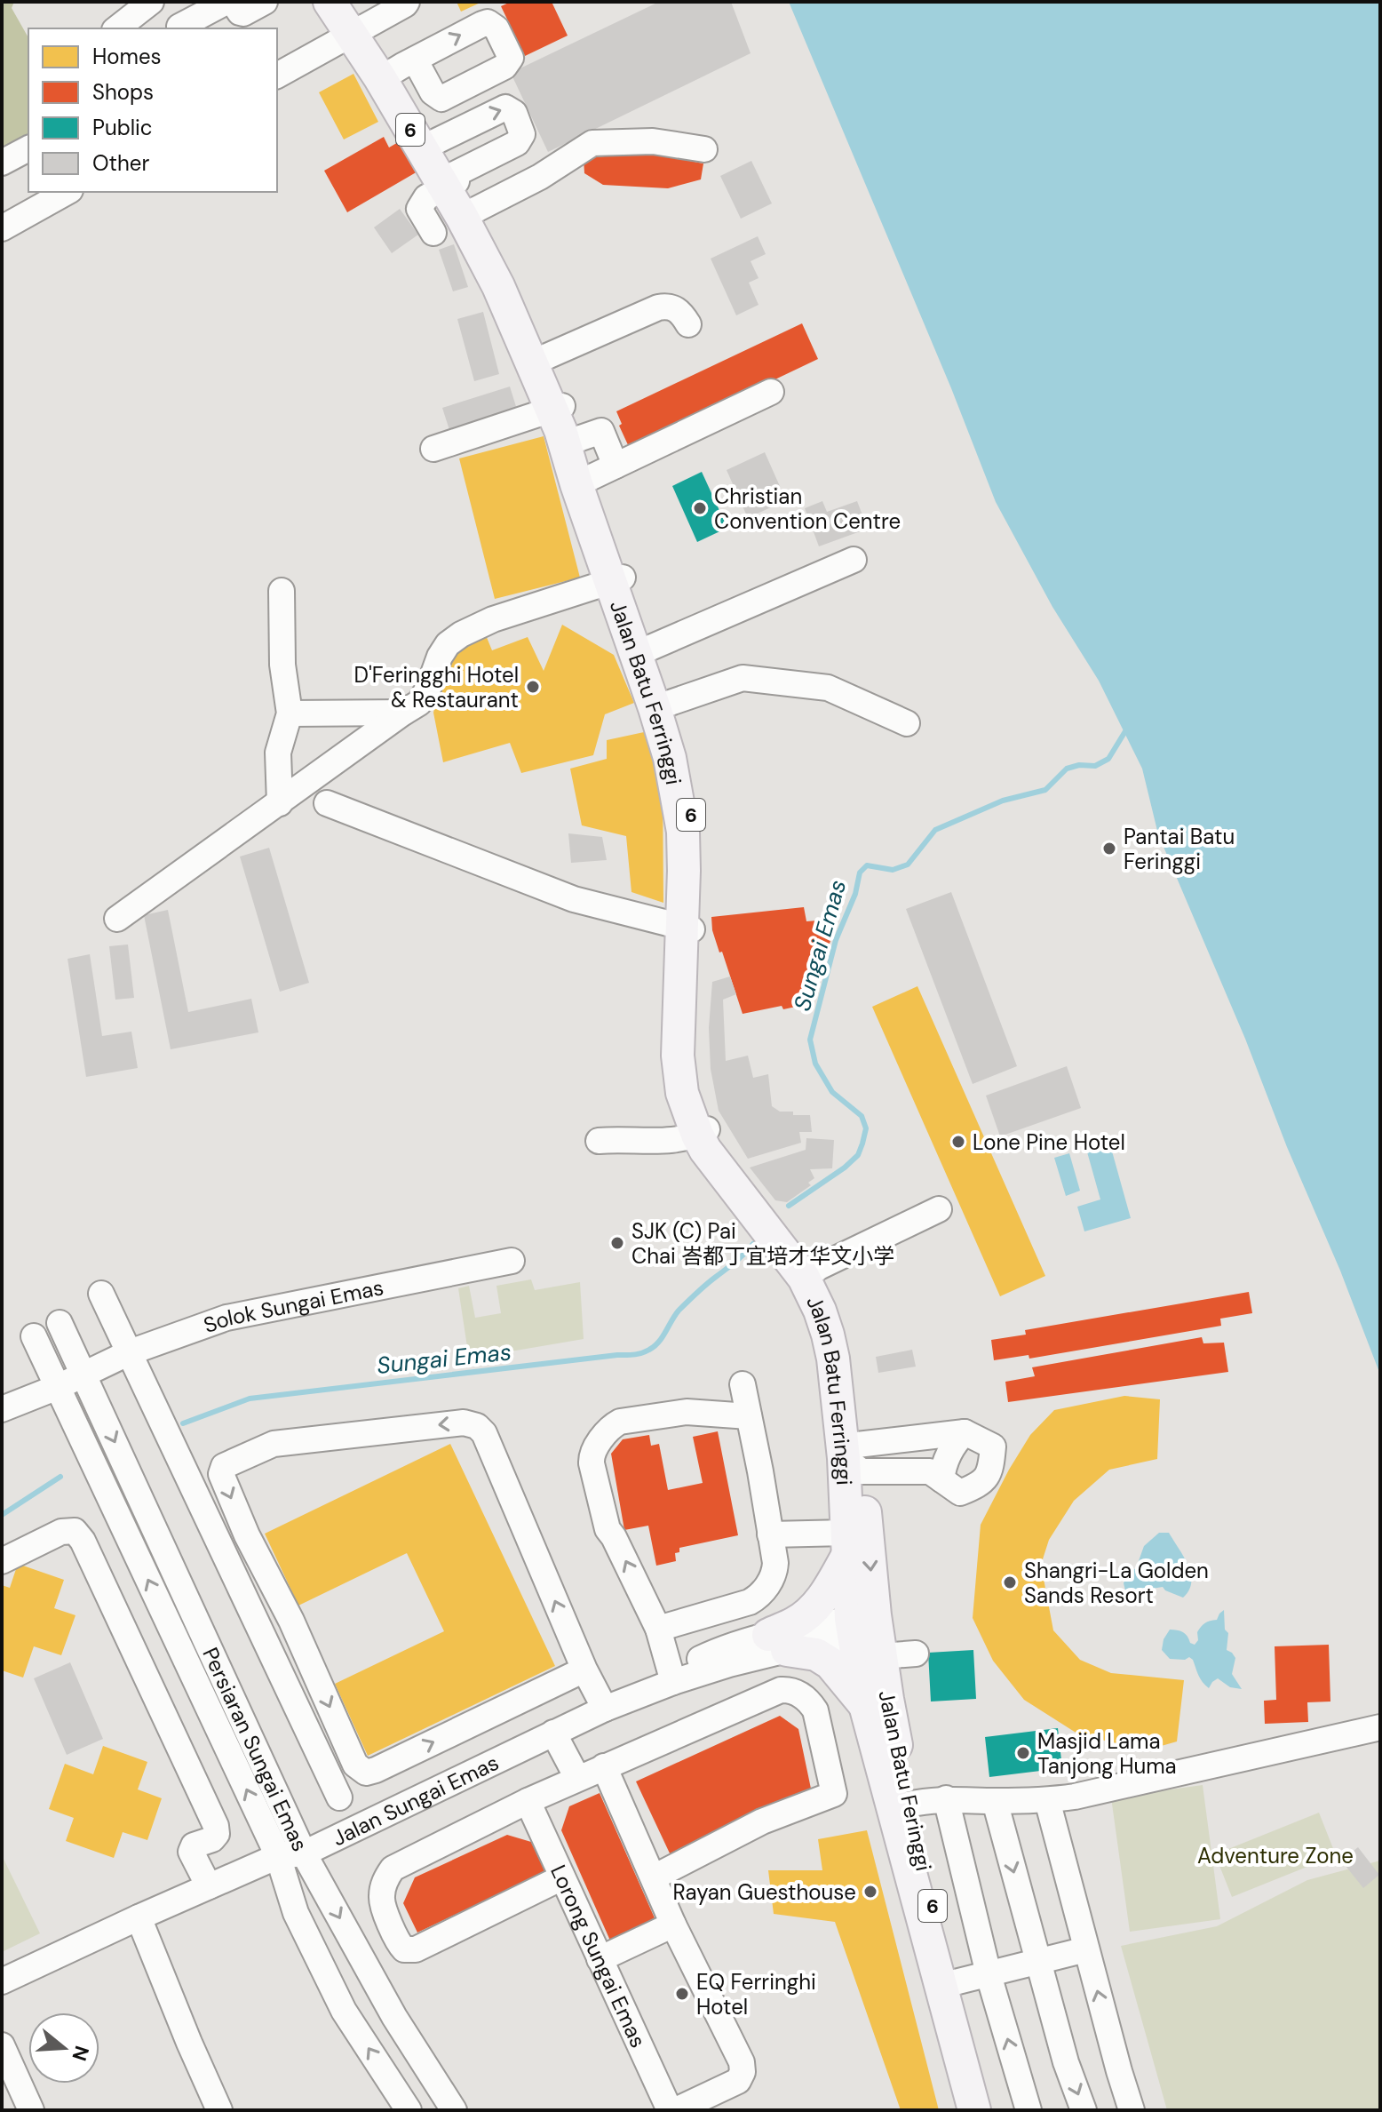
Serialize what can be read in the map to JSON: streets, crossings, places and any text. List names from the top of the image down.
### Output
{
  "streets": {
    "main road": ["6", "Jalan Batu Ferringgi", "Jalan Batu Feringgi"],
    "street": [
      "Solok Sungai Emas",
      "Persiaran Sungai Emas",
      "Jalan Sungai Emas",
      "Lorong Sungai Emas"
    ]
  },
  "crossings": [
    ["Jalan Batu Ferringgi", "Jalan Batu Feringgi"],
    ["Jalan Batu Ferringgi", "Jalan Sungai Emas"],
    ["Solok Sungai Emas", "Persiaran Sungai Emas"],
    ["Persiaran Sungai Emas", "Jalan Sungai Emas"],
    ["Jalan Batu Feringgi", "Jalan Sungai Emas"]
  ],
  "water": ["Sungai Emas"],
  "parks": ["Adventure Zone"],
  "places": [
    "Christian Convention Centre",
    "D'Feringghi Hotel & Restaurant",
    "Pantai Batu Feringgi",
    "Lone Pine Hotel",
    "SJK (C) Pai Chai 峇都丁宜培才华文小学",
    "Shangri-La Golden Sands Resort",
    "Masjid Lama Tanjong Huma",
    "Rayan Guesthouse",
    "EQ Ferringhi Hotel"
  ],
  "legend": [
    "Homes",
    "Shops",
    "Public",
    "Other"
  ],
  "north": "right"
}
